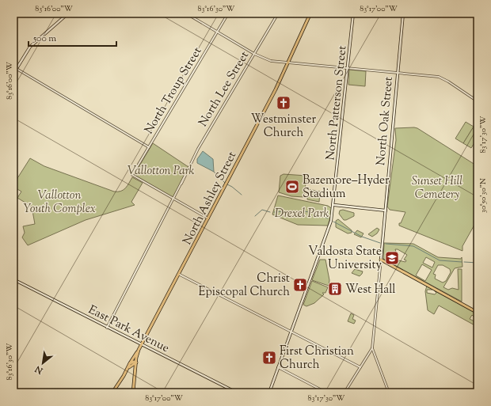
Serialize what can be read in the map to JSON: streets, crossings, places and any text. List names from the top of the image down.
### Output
{
  "streets": {
    "main road": [
      "North Patterson Street",
      "North Oak Street",
      "North Ashley Street",
      "East Park Avenue"
    ],
    "street": ["North Lee Street", "North Troup Street"]
  },
  "crossings": [
    ["North Lee Street", "North Troup Street"],
    ["North Lee Street", "East Park Avenue"],
    ["North Ashley Street", "East Park Avenue"]
  ],
  "parks": [
    "Vallotton Park",
    "Sunset Hill Cemetery",
    "Vallotton Youth Complex",
    "Drexel Park"
  ],
  "places": {
    "church": ["Westminster Church", "Christ Episcopal Church", "First Christian Church"],
    "sports": ["Bazemore–Hyder Stadium"],
    "school or university": ["Valdosta State University"],
    "building": ["West Hall"]
  },
  "scale_bar": "500 m",
  "north": "bottom left",
  "coordinates": [
    "83°16'00\"W",
    "83°16'30\"W",
    "83°17'00\"W",
    "83°17'30\"W",
    "30°50'30\"N"
  ]
}
